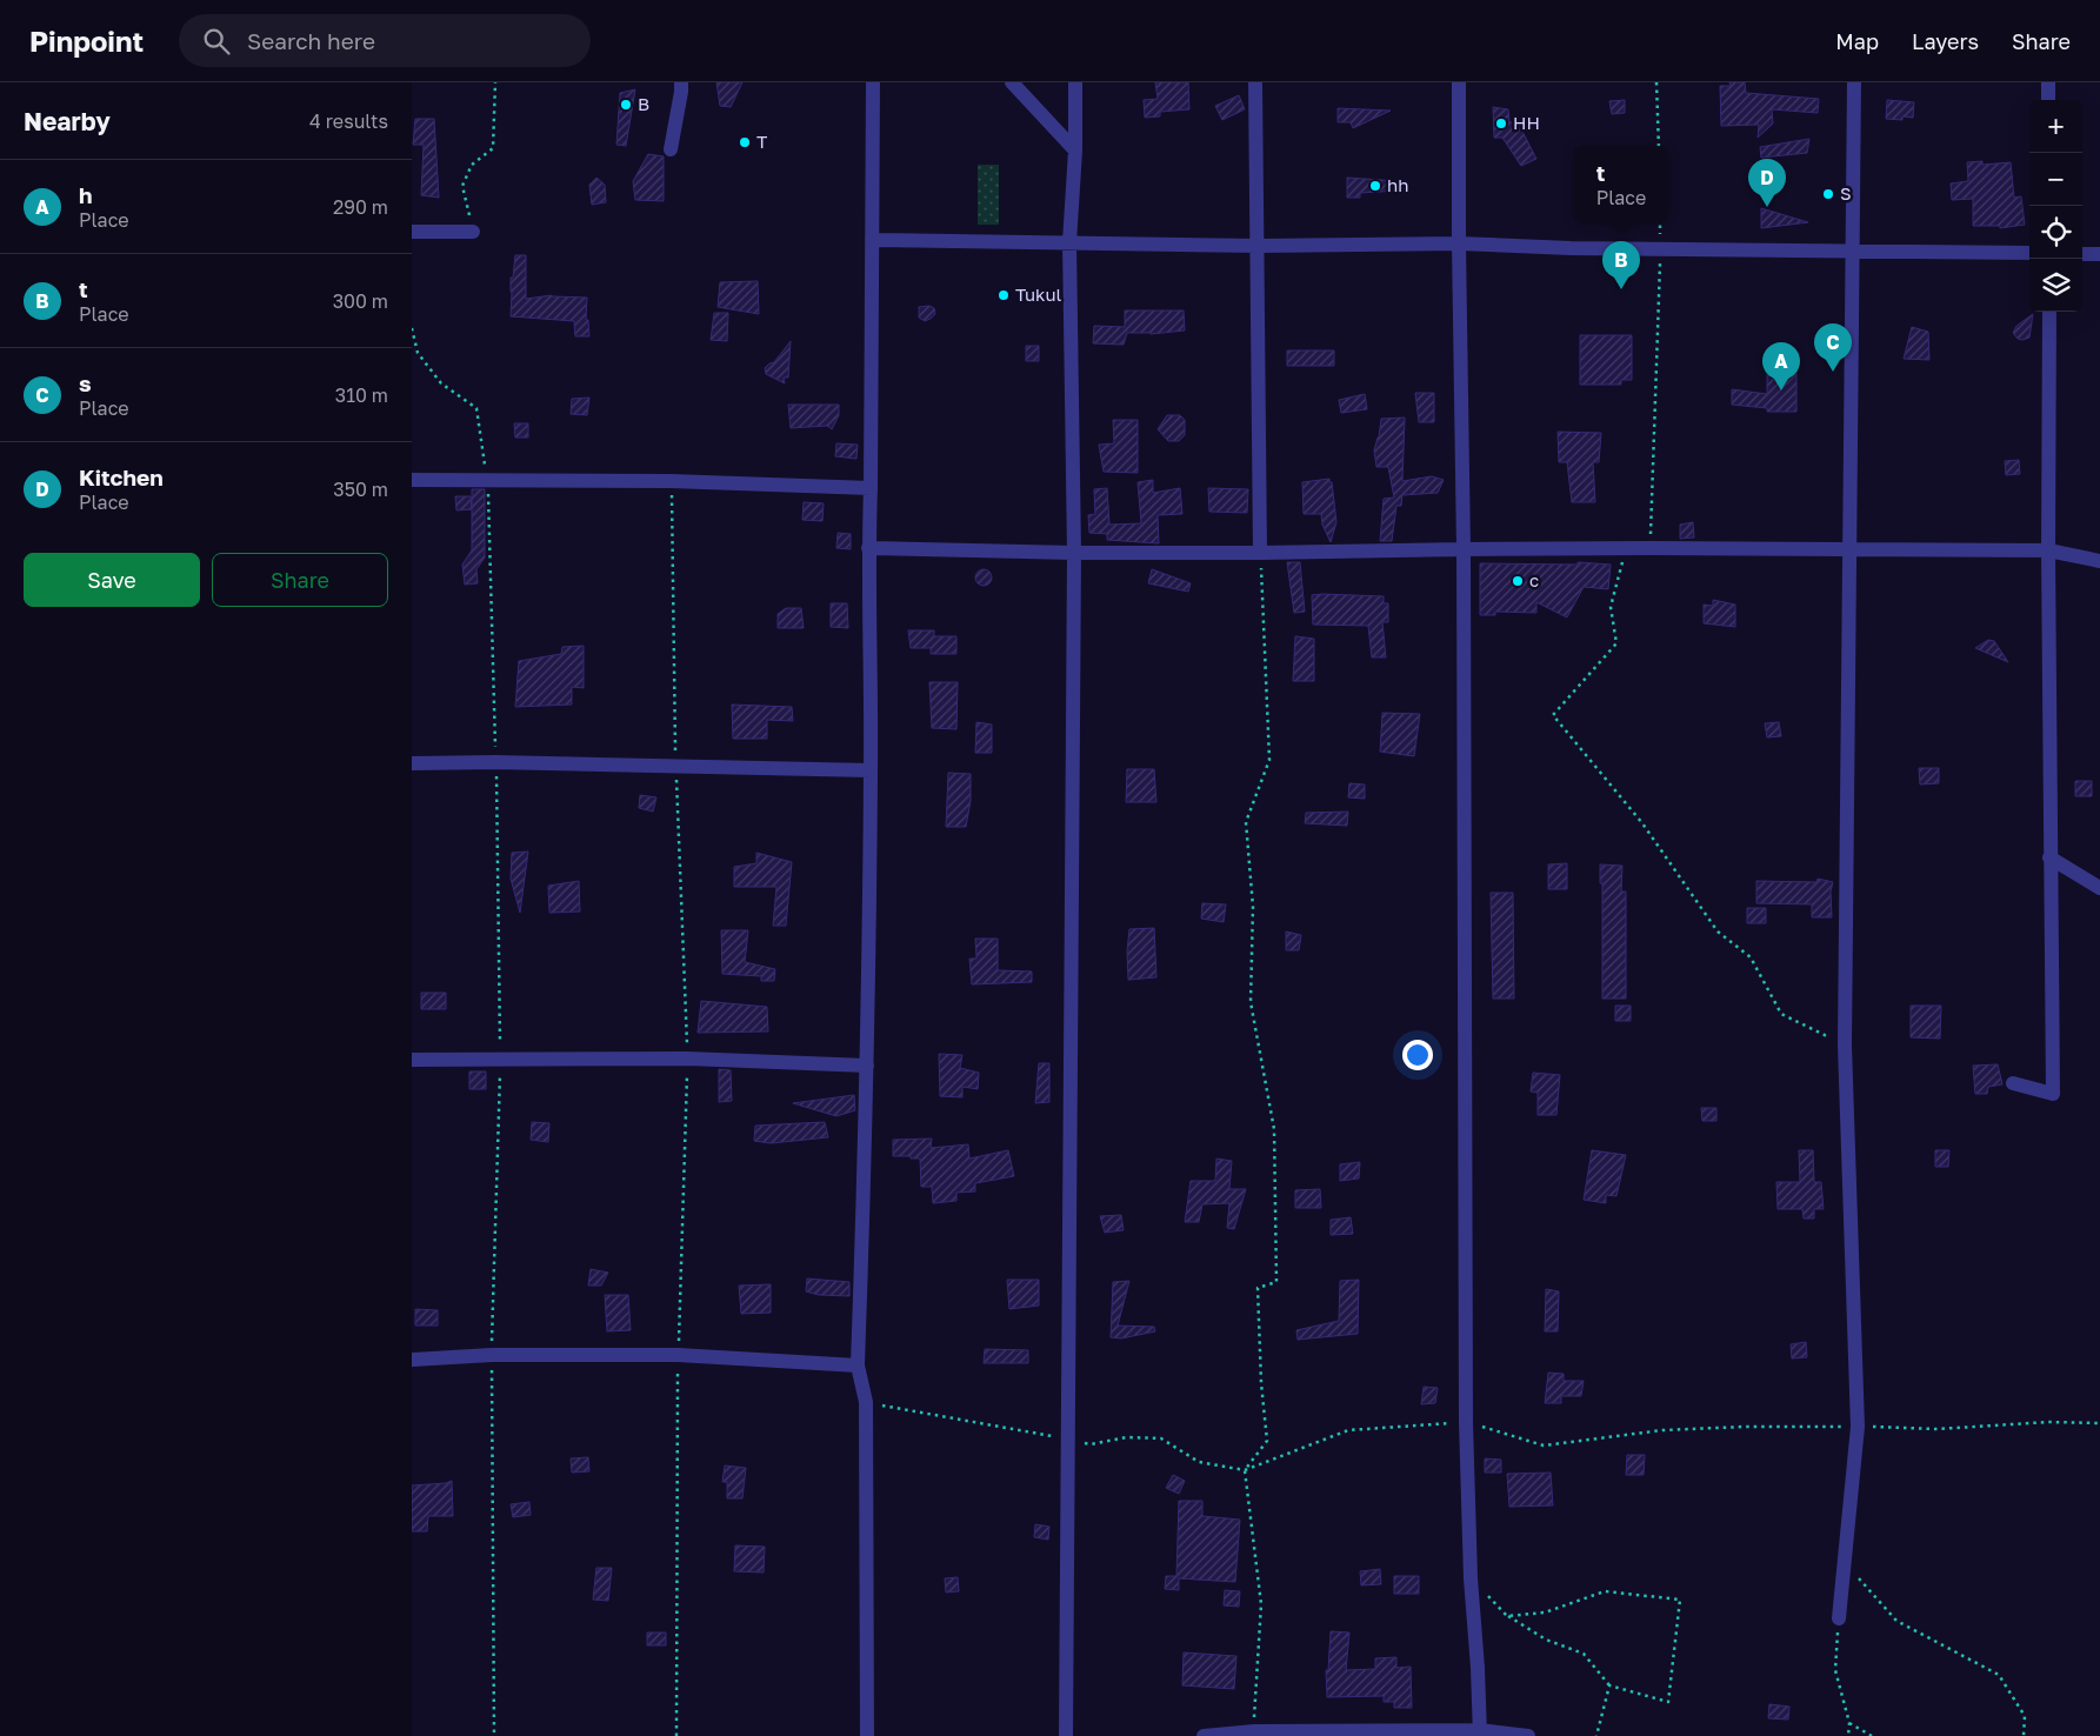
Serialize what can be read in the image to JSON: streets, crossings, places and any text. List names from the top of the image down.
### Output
{
  "places": [
    "B",
    "HH",
    "T",
    "hh",
    "S",
    "Tukul",
    "c"
  ],
  "page": {
    "header": "Pinpoint",
    "search": "Search here",
    "nav": ["Map", "Layers", "Share"],
    "heading": ["Nearby", "4 results"],
    "map_buttons": ["+", "−"],
    "popup": ["t", "Place"],
    "list": [
      {
        "mark": "A",
        "name": "h",
        "note": "Place",
        "value": "290 m"
      },
      {
        "mark": "B",
        "name": "t",
        "note": "Place",
        "value": "300 m"
      },
      {
        "mark": "C",
        "name": "s",
        "note": "Place",
        "value": "310 m"
      },
      {
        "mark": "D",
        "name": "Kitchen",
        "note": "Place",
        "value": "350 m"
      }
    ],
    "pins": [
      "D",
      "B",
      "C",
      "A"
    ],
    "buttons": ["Save", "Share"]
  }
}
